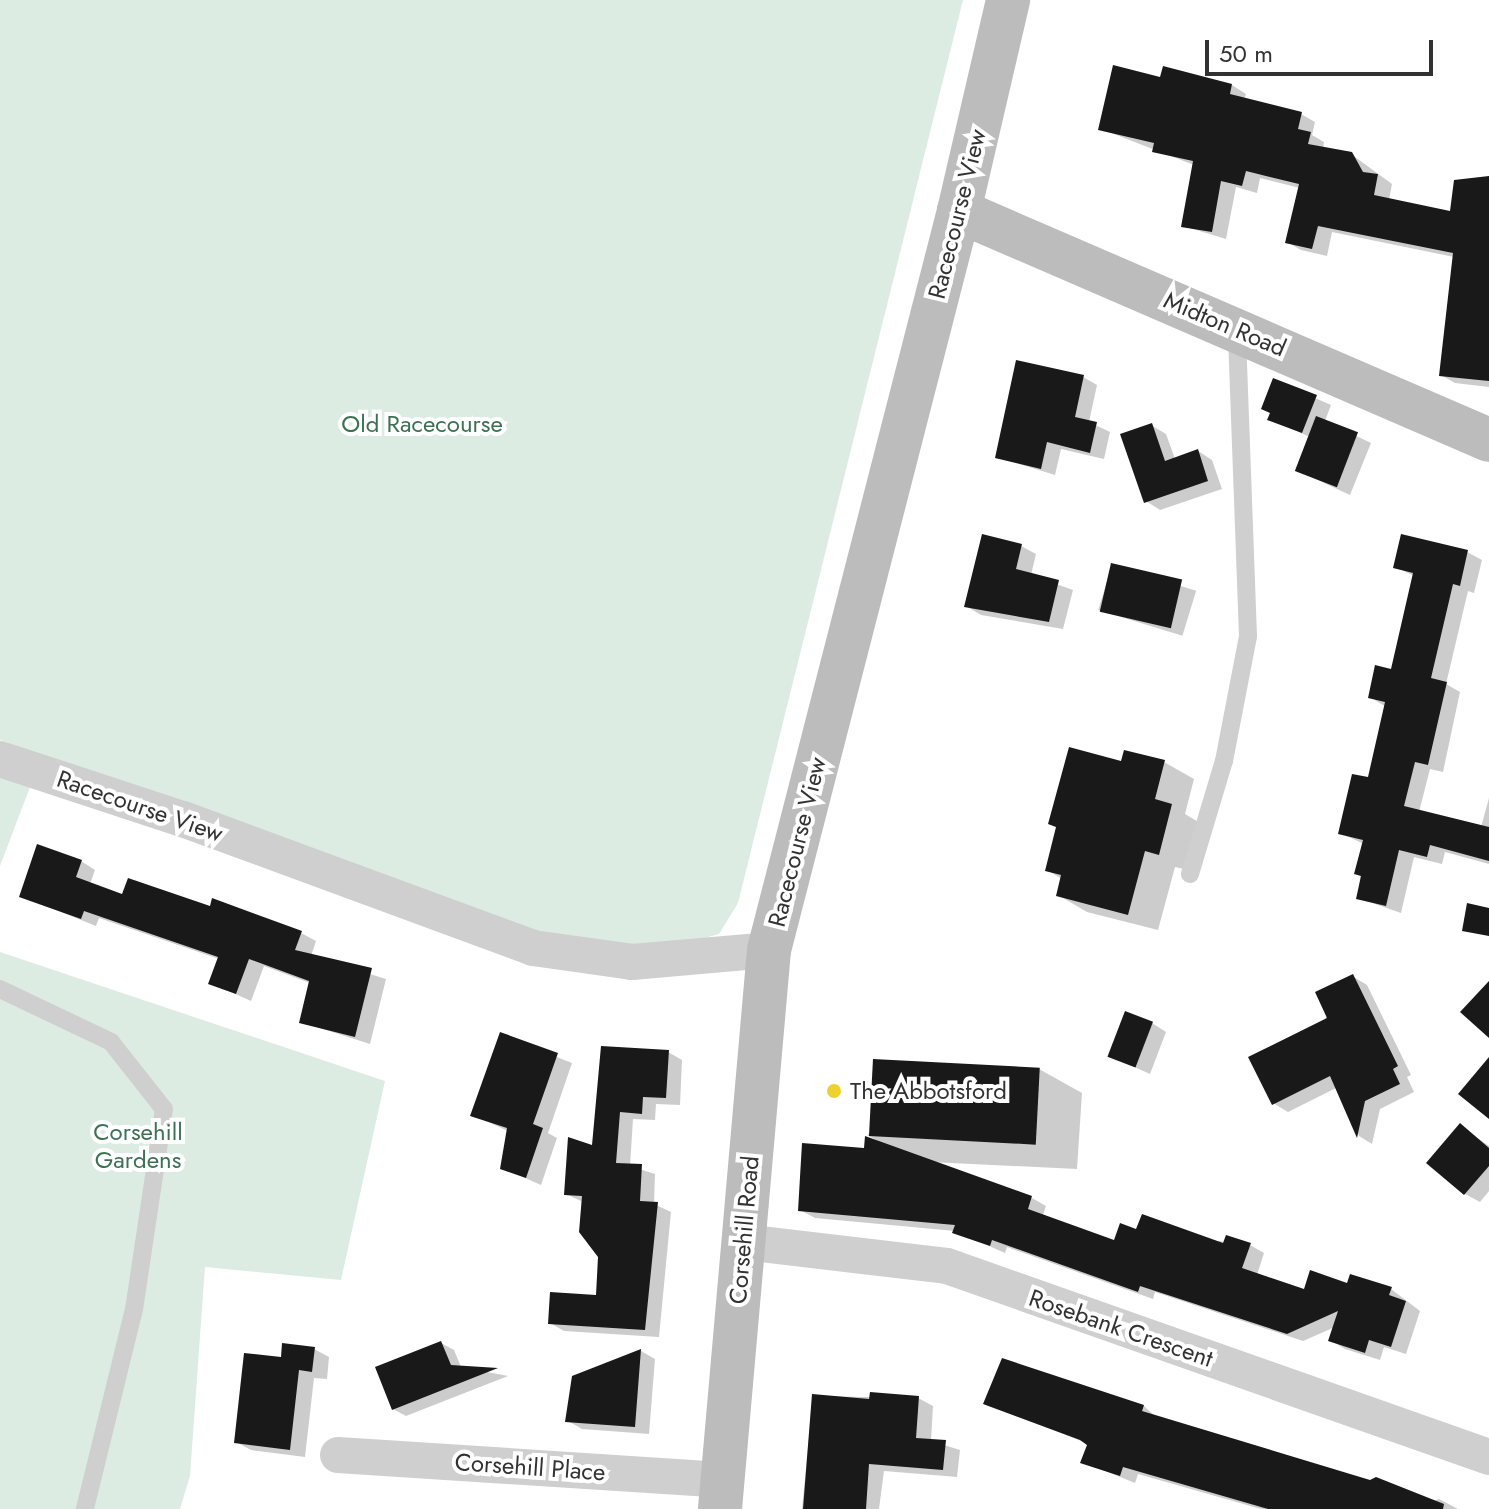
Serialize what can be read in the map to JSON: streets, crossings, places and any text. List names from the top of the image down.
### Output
{
  "streets": {
    "street": [
      "Racecourse View",
      "Midton Road",
      "Corsehill Road",
      "Rosebank Crescent",
      "Corsehill Place"
    ]
  },
  "crossings": [
    ["Racecourse View", "Midton Road"],
    ["Racecourse View", "Corsehill Road"],
    ["Corsehill Road", "Rosebank Crescent"],
    ["Corsehill Road", "Corsehill Place"]
  ],
  "parks": ["Old Racecourse", "Corsehill Gardens"],
  "places": ["The Abbotsford"],
  "scale_bar": "50 m"
}
